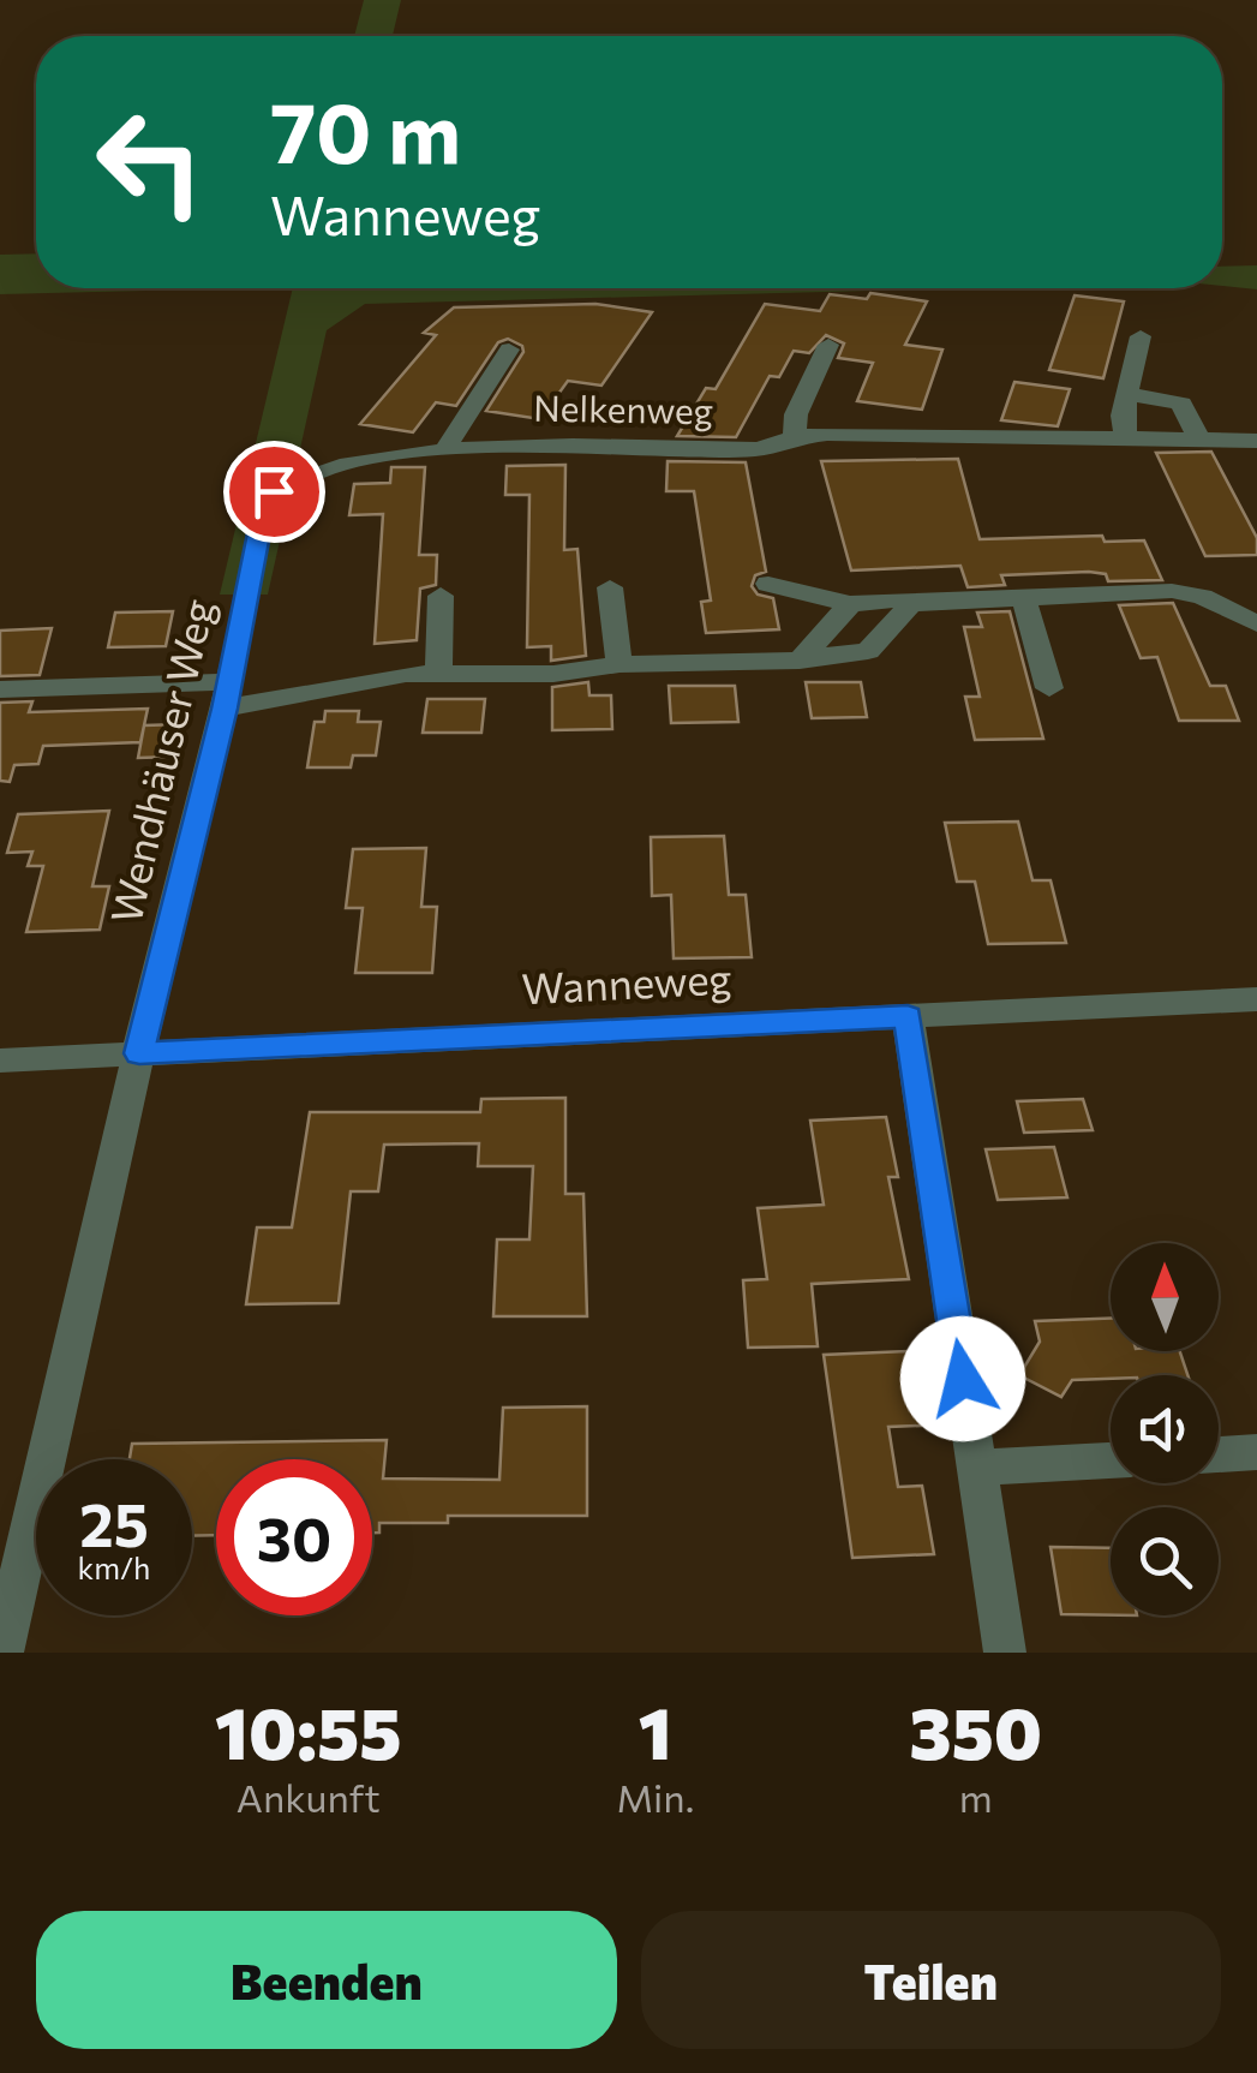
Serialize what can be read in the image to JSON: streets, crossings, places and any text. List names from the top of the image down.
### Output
{
  "streets": {
    "street": ["Nelkenweg", "Wendhäuser Weg", "Wanneweg"]
  },
  "crossings": [
    ["Nelkenweg", "Wendhäuser Weg"],
    ["Wendhäuser Weg", "Wanneweg"]
  ],
  "north": "top",
  "page": {
    "turn": ["70 m", "Wanneweg"],
    "speed": "25 km/h",
    "limit": "30",
    "eta": [
      "10:55",
      "Ankunft",
      "1",
      "Min.",
      "350",
      "m"
    ],
    "buttons": ["Beenden", "Teilen"]
  }
}
